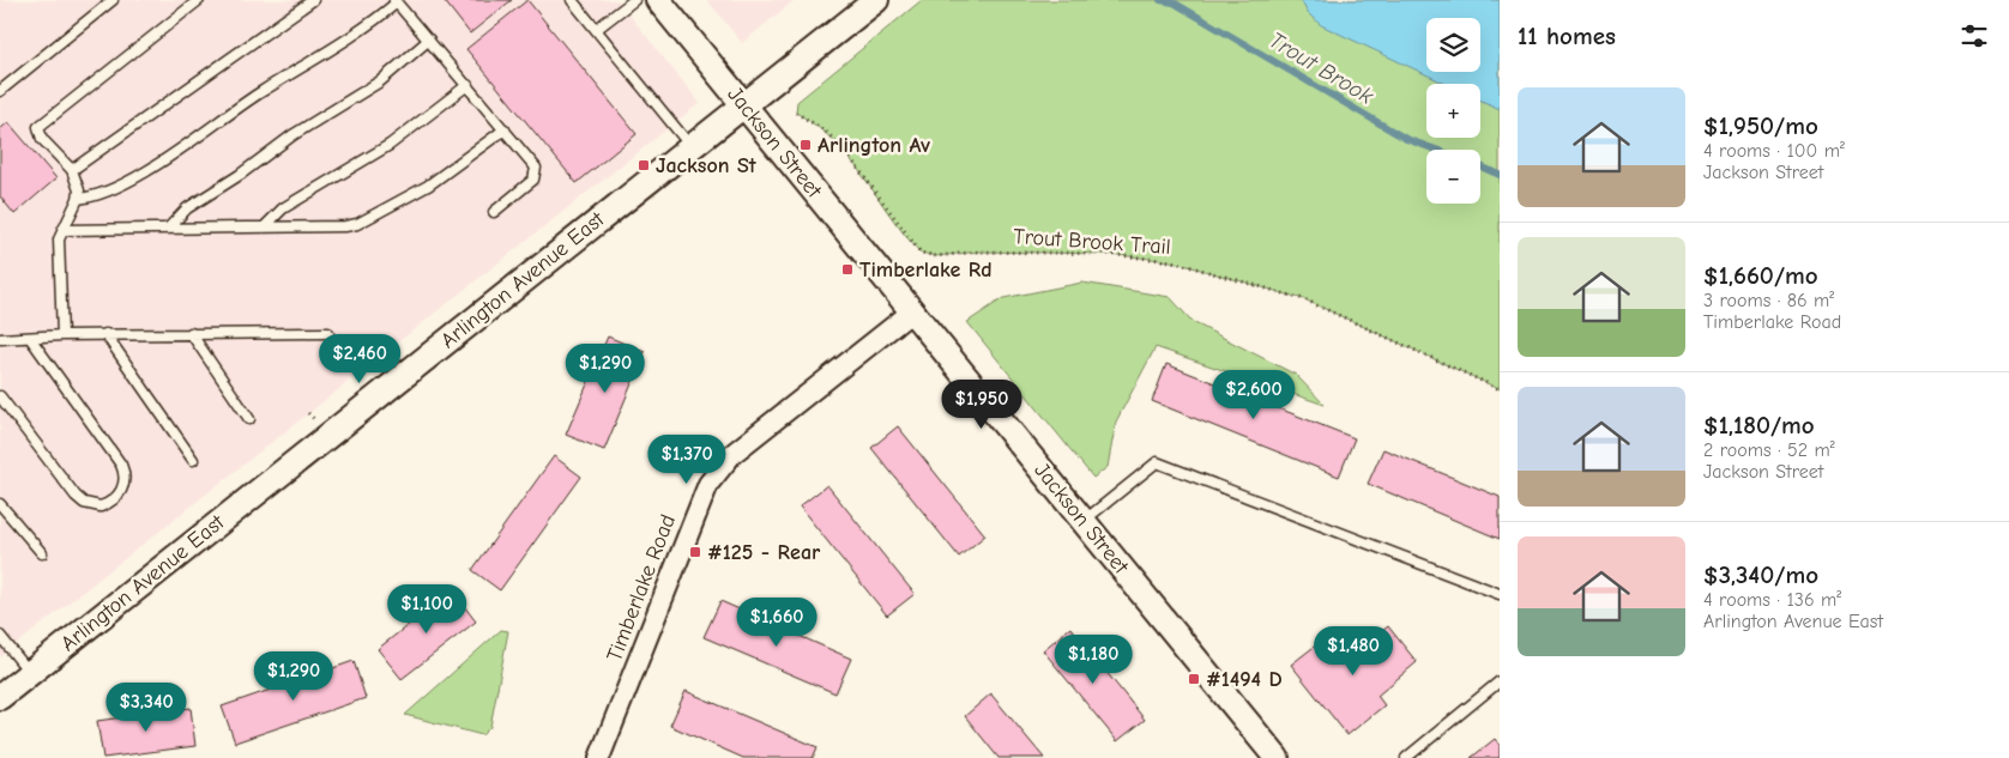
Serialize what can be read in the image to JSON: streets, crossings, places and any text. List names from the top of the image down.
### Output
{
  "streets": {
    "street": ["Jackson Street", "Arlington Avenue East", "Timberlake Road"],
    "path": ["Trout Brook Trail"]
  },
  "crossings": [
    ["Jackson Street", "Arlington Avenue East"],
    ["Jackson Street", "Timberlake Road"]
  ],
  "water": ["Trout Brook"],
  "places": {
    "transit": [
      "Arlington Av",
      "Jackson St",
      "Timberlake Rd",
      "#125 - Rear",
      "#1494 D"
    ]
  },
  "page": {
    "heading": "11 homes",
    "map_buttons": ["+", "−"],
    "list": [
      {
        "name": "$1,950/mo",
        "note": "4 rooms · 100 m² · Jackson Street"
      },
      {
        "name": "$1,660/mo",
        "note": "3 rooms · 86 m² · Timberlake Road"
      },
      {
        "name": "$1,180/mo",
        "note": "2 rooms · 52 m² · Jackson Street"
      },
      {
        "name": "$3,340/mo",
        "note": "4 rooms · 136 m² · Arlington Avenue East"
      }
    ],
    "price": [
      "$2,460",
      "$1,290",
      "$2,600",
      "$1,950",
      "$1,370",
      "$1,100",
      "$1,660",
      "$1,480",
      "$1,180",
      "$1,290",
      "$3,340"
    ]
  }
}
